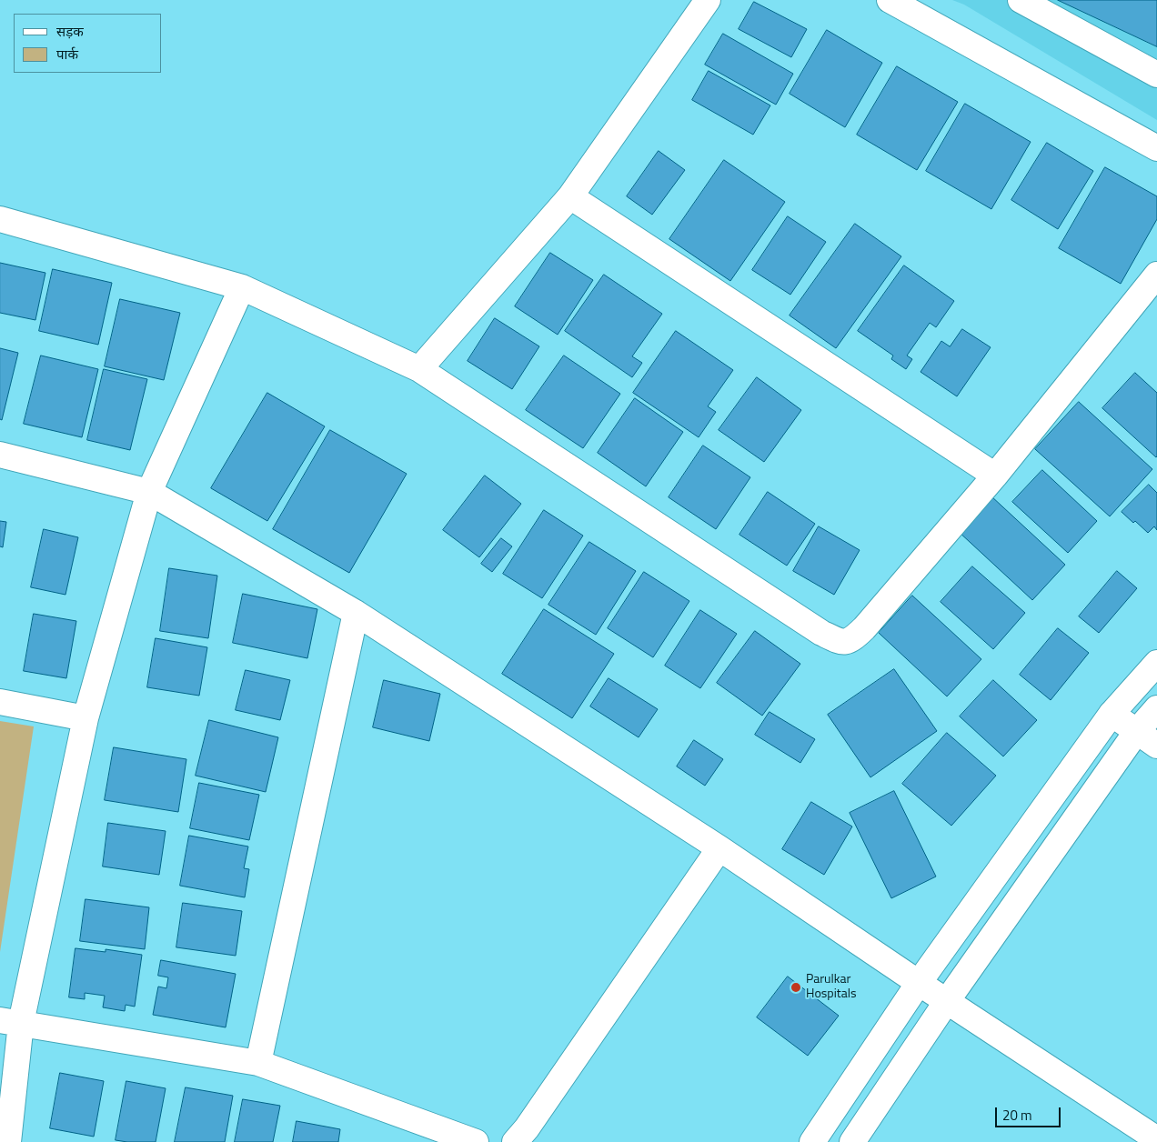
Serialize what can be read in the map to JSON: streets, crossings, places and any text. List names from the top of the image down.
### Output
{
  "places": ["Parulkar Hospitals"],
  "legend": ["सड़क", "पार्क"],
  "scale_bar": "20 m"
}
